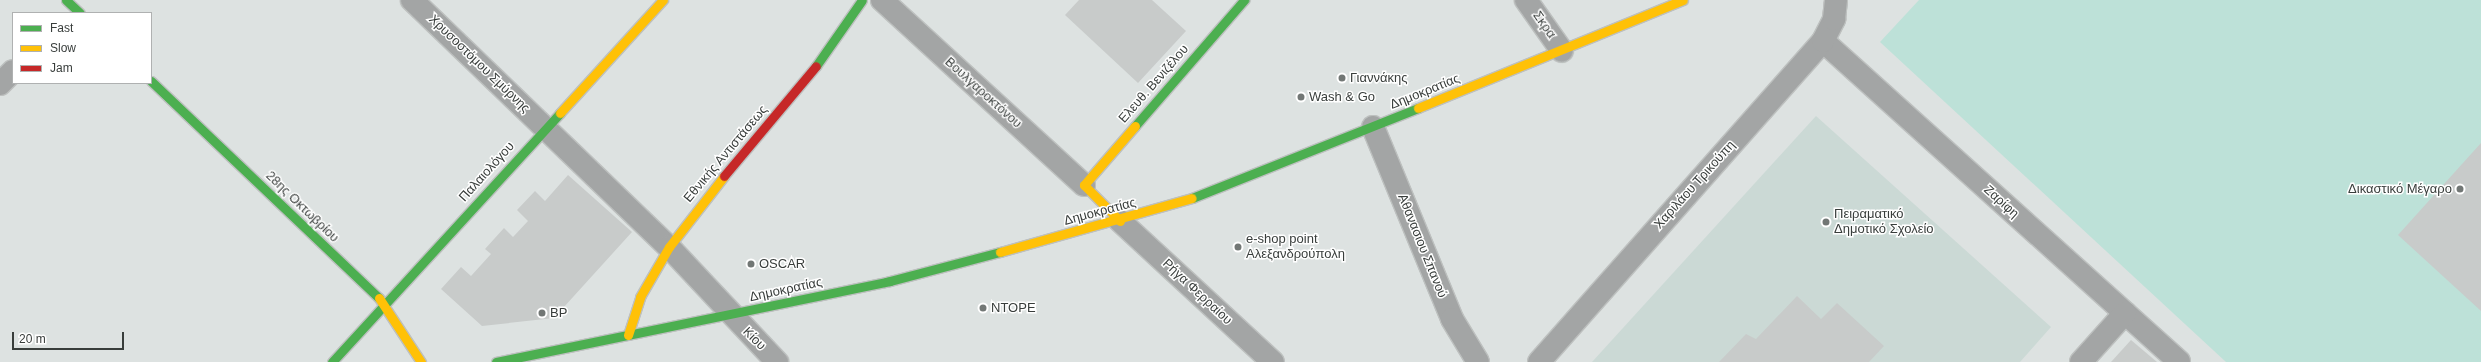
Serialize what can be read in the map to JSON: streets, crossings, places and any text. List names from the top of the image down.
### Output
{
  "streets": {
    "street": [
      "Σκρα",
      "Χρυσοστόμου Σμύρνης",
      "Ελευθ. Βενιζέλου",
      "Δημοκρατίας",
      "Βουλγαροκτόνου",
      "Εθνικής Αντιστάσεως",
      "Παλαιολόγου",
      "Χαριλάου Τρικούπη",
      "Ζαρίφη",
      "28ης Οκτωβρίου",
      "Αθανασιου Σπανού",
      "Ρήγα Φερραίου",
      "Κίου"
    ]
  },
  "crossings": [
    ["Σκρα", "Δημοκρατίας"],
    ["Χρυσοστόμου Σμύρνης", "Εθνικής Αντιστάσεως"],
    ["Χρυσοστόμου Σμύρνης", "Παλαιολόγου"],
    ["Χρυσοστόμου Σμύρνης", "Κίου"],
    ["Ελευθ. Βενιζέλου", "Βουλγαροκτόνου"],
    ["Δημοκρατίας", "Εθνικής Αντιστάσεως"],
    ["Δημοκρατίας", "Αθανασιου Σπανού"],
    ["Δημοκρατίας", "Ρήγα Φερραίου"],
    ["Δημοκρατίας", "Κίου"],
    ["Εθνικής Αντιστάσεως", "Κίου"],
    ["Παλαιολόγου", "28ης Οκτωβρίου"],
    ["Χαριλάου Τρικούπη", "Ζαρίφη"]
  ],
  "places": [
    "Γιαννάκης",
    "Wash & Go",
    "Δικαστικό Μέγαρο",
    "Πειραματικό Δημοτικό Σχολείο",
    "e-shop point Αλεξανδρούπολη",
    "OSCAR",
    "ΝΤΟΡΕ",
    "BP"
  ],
  "legend": ["Fast", "Slow", "Jam"],
  "scale_bar": "20 m"
}
